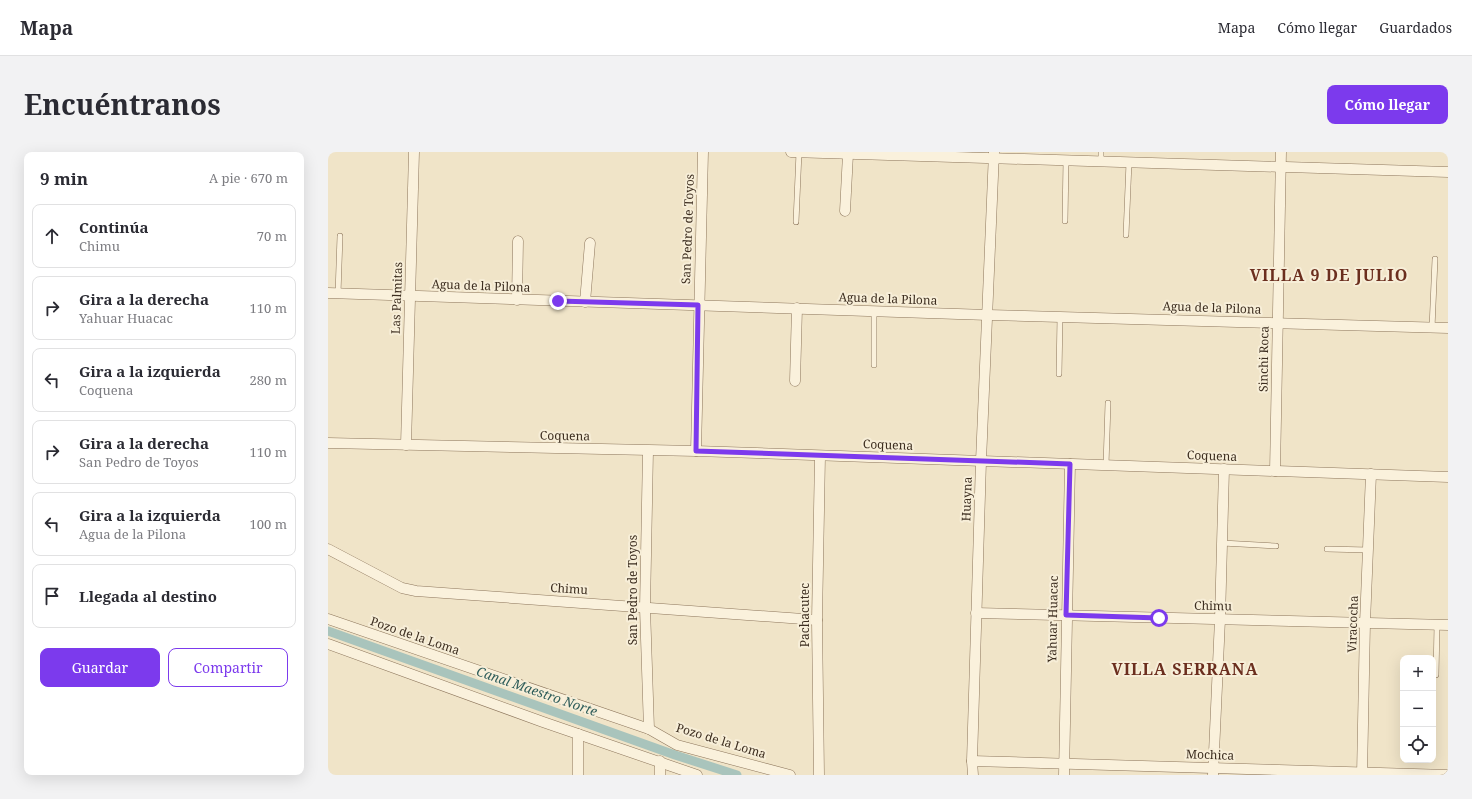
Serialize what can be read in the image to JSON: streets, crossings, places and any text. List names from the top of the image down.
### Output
{
  "streets": {
    "street": [
      "San Pedro de Toyos",
      "Agua de la Pilona",
      "Las Palmitas",
      "Sinchi Roca",
      "Coquena",
      "Huayna",
      "Chimu",
      "Pachacutec",
      "Yahuar Huacac",
      "Viracocha",
      "Pozo de la Loma",
      "Mochica"
    ]
  },
  "crossings": [
    ["San Pedro de Toyos", "Agua de la Pilona"],
    ["San Pedro de Toyos", "Coquena"],
    ["San Pedro de Toyos", "Chimu"],
    ["San Pedro de Toyos", "Pozo de la Loma"],
    ["Agua de la Pilona", "Las Palmitas"],
    ["Agua de la Pilona", "Sinchi Roca"],
    ["Agua de la Pilona", "Huayna"],
    ["Las Palmitas", "Coquena"],
    ["Sinchi Roca", "Coquena"],
    ["Coquena", "Huayna"],
    ["Coquena", "Pachacutec"],
    ["Coquena", "Yahuar Huacac"],
    ["Coquena", "Viracocha"],
    ["Huayna", "Chimu"],
    ["Huayna", "Mochica"],
    ["Chimu", "Pachacutec"],
    ["Chimu", "Yahuar Huacac"],
    ["Chimu", "Viracocha"],
    ["Yahuar Huacac", "Mochica"],
    ["Viracocha", "Mochica"]
  ],
  "districts": ["VILLA 9 DE JULIO", "VILLA SERRANA"],
  "water": ["Canal Maestro Norte"],
  "page": {
    "header": "Mapa",
    "nav": ["Mapa", "Cómo llegar", "Guardados"],
    "title": "Encuéntranos",
    "buttons": [
      "Cómo llegar",
      ["Guardar", "Compartir"]
    ],
    "heading": ["9 min", "A pie · 670 m"],
    "list": [
      ["Continúa", "Chimu", "70 m"],
      ["Gira a la derecha", "Yahuar Huacac", "110 m"],
      ["Gira a la izquierda", "Coquena", "280 m"],
      ["Gira a la derecha", "San Pedro de Toyos", "110 m"],
      ["Gira a la izquierda", "Agua de la Pilona", "100 m"],
      "Llegada al destino"
    ],
    "map_buttons": ["+", "−"]
  }
}
